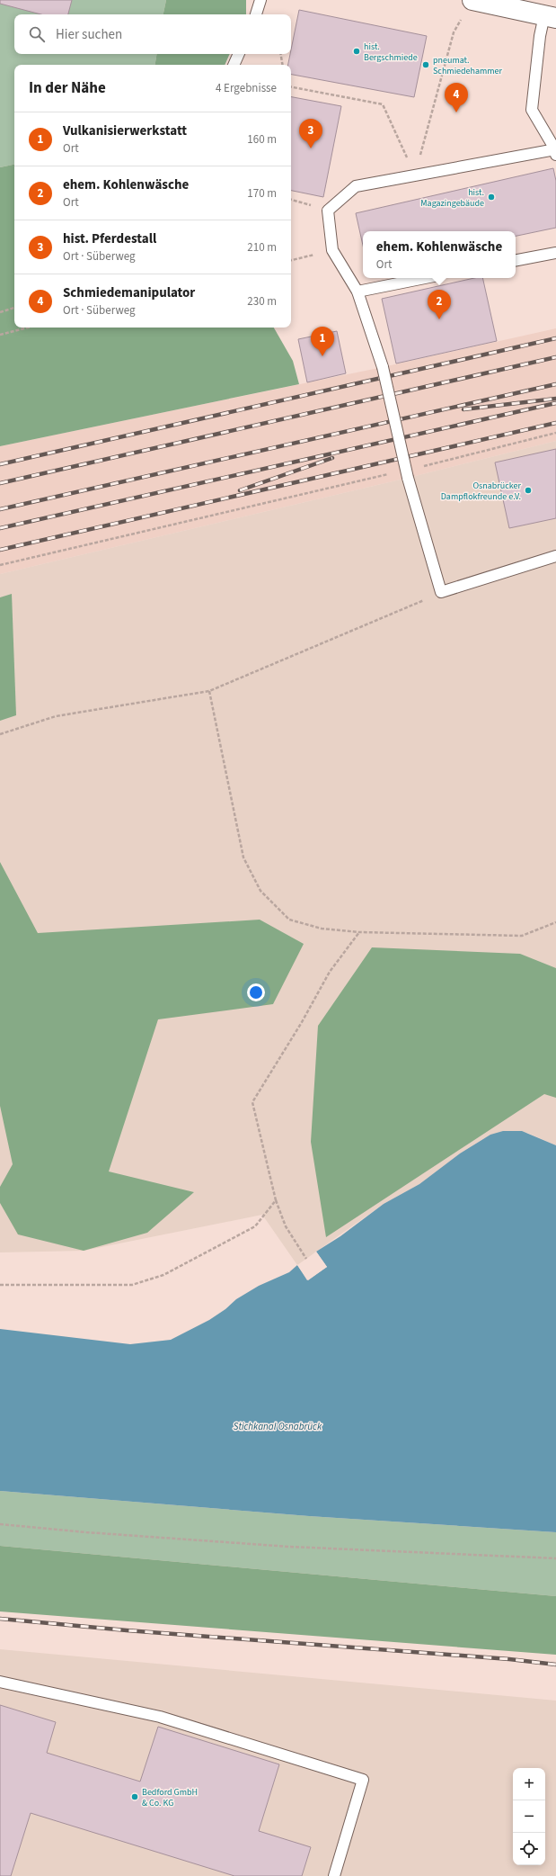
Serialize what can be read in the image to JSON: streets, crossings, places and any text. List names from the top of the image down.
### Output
{
  "water": ["Stichkanal Osnabrück"],
  "places": [
    "hist. Bergschmiede",
    "pneumat. Schmiedehammer",
    "hist. Magazingebäude",
    "Osnabrücker Dampflokfreunde e.V.",
    "Bedford GmbH & Co. KG"
  ],
  "page": {
    "search": "Hier suchen",
    "heading": ["In der Nähe", "4 Ergebnisse"],
    "pins": [
      "4",
      "3",
      "2",
      "1"
    ],
    "list": [
      {
        "mark": "1",
        "name": "Vulkanisierwerkstatt",
        "note": "Ort",
        "value": "160 m"
      },
      {
        "mark": "2",
        "name": "ehem. Kohlenwäsche",
        "note": "Ort",
        "value": "170 m"
      },
      {
        "mark": "3",
        "name": "hist. Pferdestall",
        "note": "Ort · Süberweg",
        "value": "210 m"
      },
      {
        "mark": "4",
        "name": "Schmiedemanipulator",
        "note": "Ort · Süberweg",
        "value": "230 m"
      }
    ],
    "popup": ["ehem. Kohlenwäsche", "Ort"],
    "map_buttons": ["+", "−"]
  }
}
